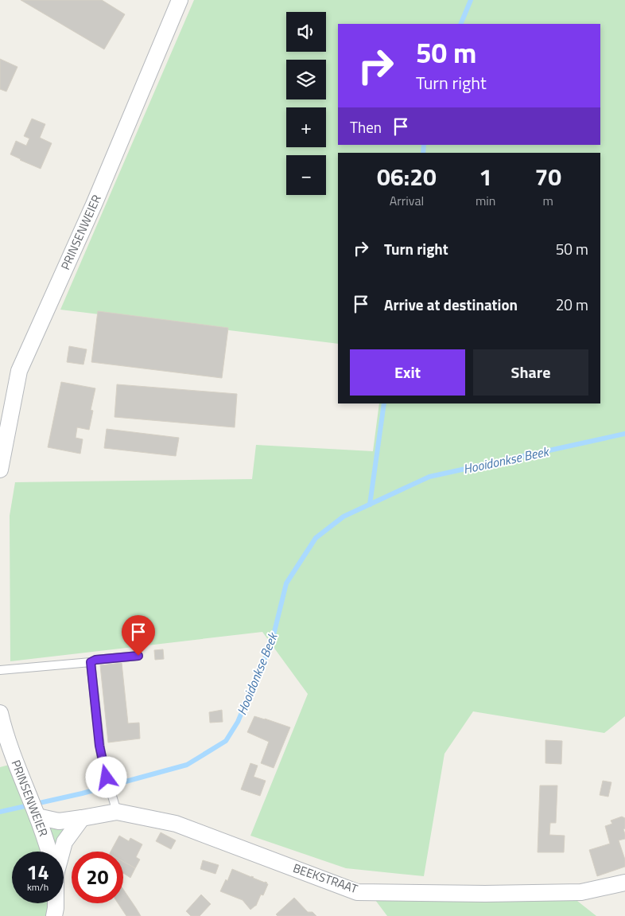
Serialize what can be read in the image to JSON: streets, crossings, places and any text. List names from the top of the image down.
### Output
{
  "streets": {
    "street": ["PRINSENWEIER", "BEEKSTRAAT"]
  },
  "crossings": [
    ["PRINSENWEIER", "BEEKSTRAAT"]
  ],
  "water": ["Hooidonkse Beek"],
  "page": {
    "map_buttons": ["+", "−"],
    "turn": ["50 m", "Turn right"],
    "then": "Then",
    "eta": [
      "06:20",
      "Arrival",
      "1",
      "min",
      "70",
      "m"
    ],
    "list": [
      {
        "name": "Turn right",
        "value": "50 m"
      },
      {
        "name": "Arrive at destination",
        "value": "20 m"
      }
    ],
    "buttons": ["Exit", "Share"],
    "speed": "14 km/h",
    "limit": "20"
  }
}
